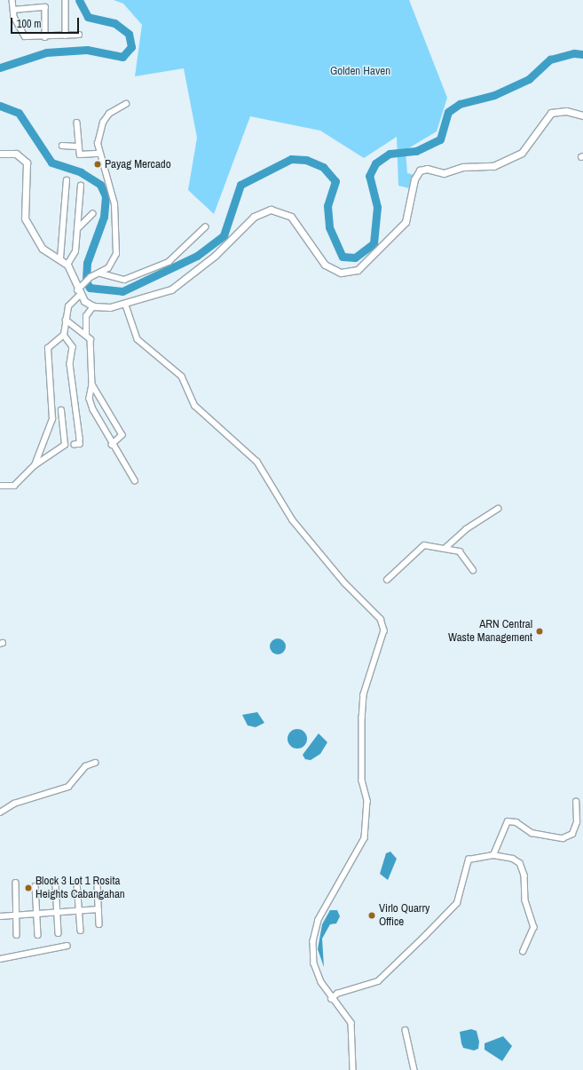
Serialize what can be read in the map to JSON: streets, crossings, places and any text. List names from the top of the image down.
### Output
{
  "parks": ["Golden Haven"],
  "places": [
    "Payag Mercado",
    "ARN Central Waste Management",
    "Block 3 Lot 1 Rosita Heights Cabangahan",
    "Virlo Quarry Office"
  ],
  "scale_bar": "100 m"
}
